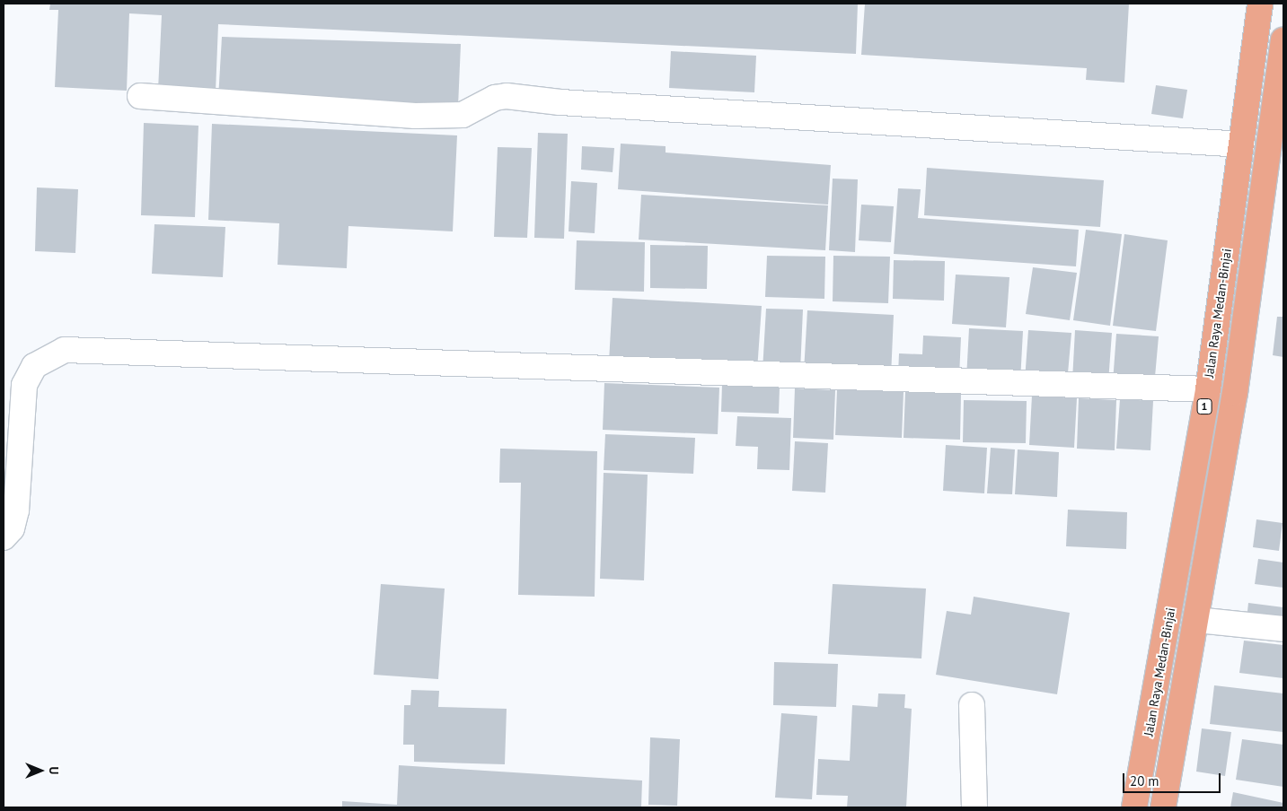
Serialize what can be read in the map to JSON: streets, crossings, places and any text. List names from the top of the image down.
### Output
{
  "streets": {
    "highway": ["Jalan Raya Medan-Binjai", "1"]
  },
  "scale_bar": "20 m",
  "north": "right"
}
